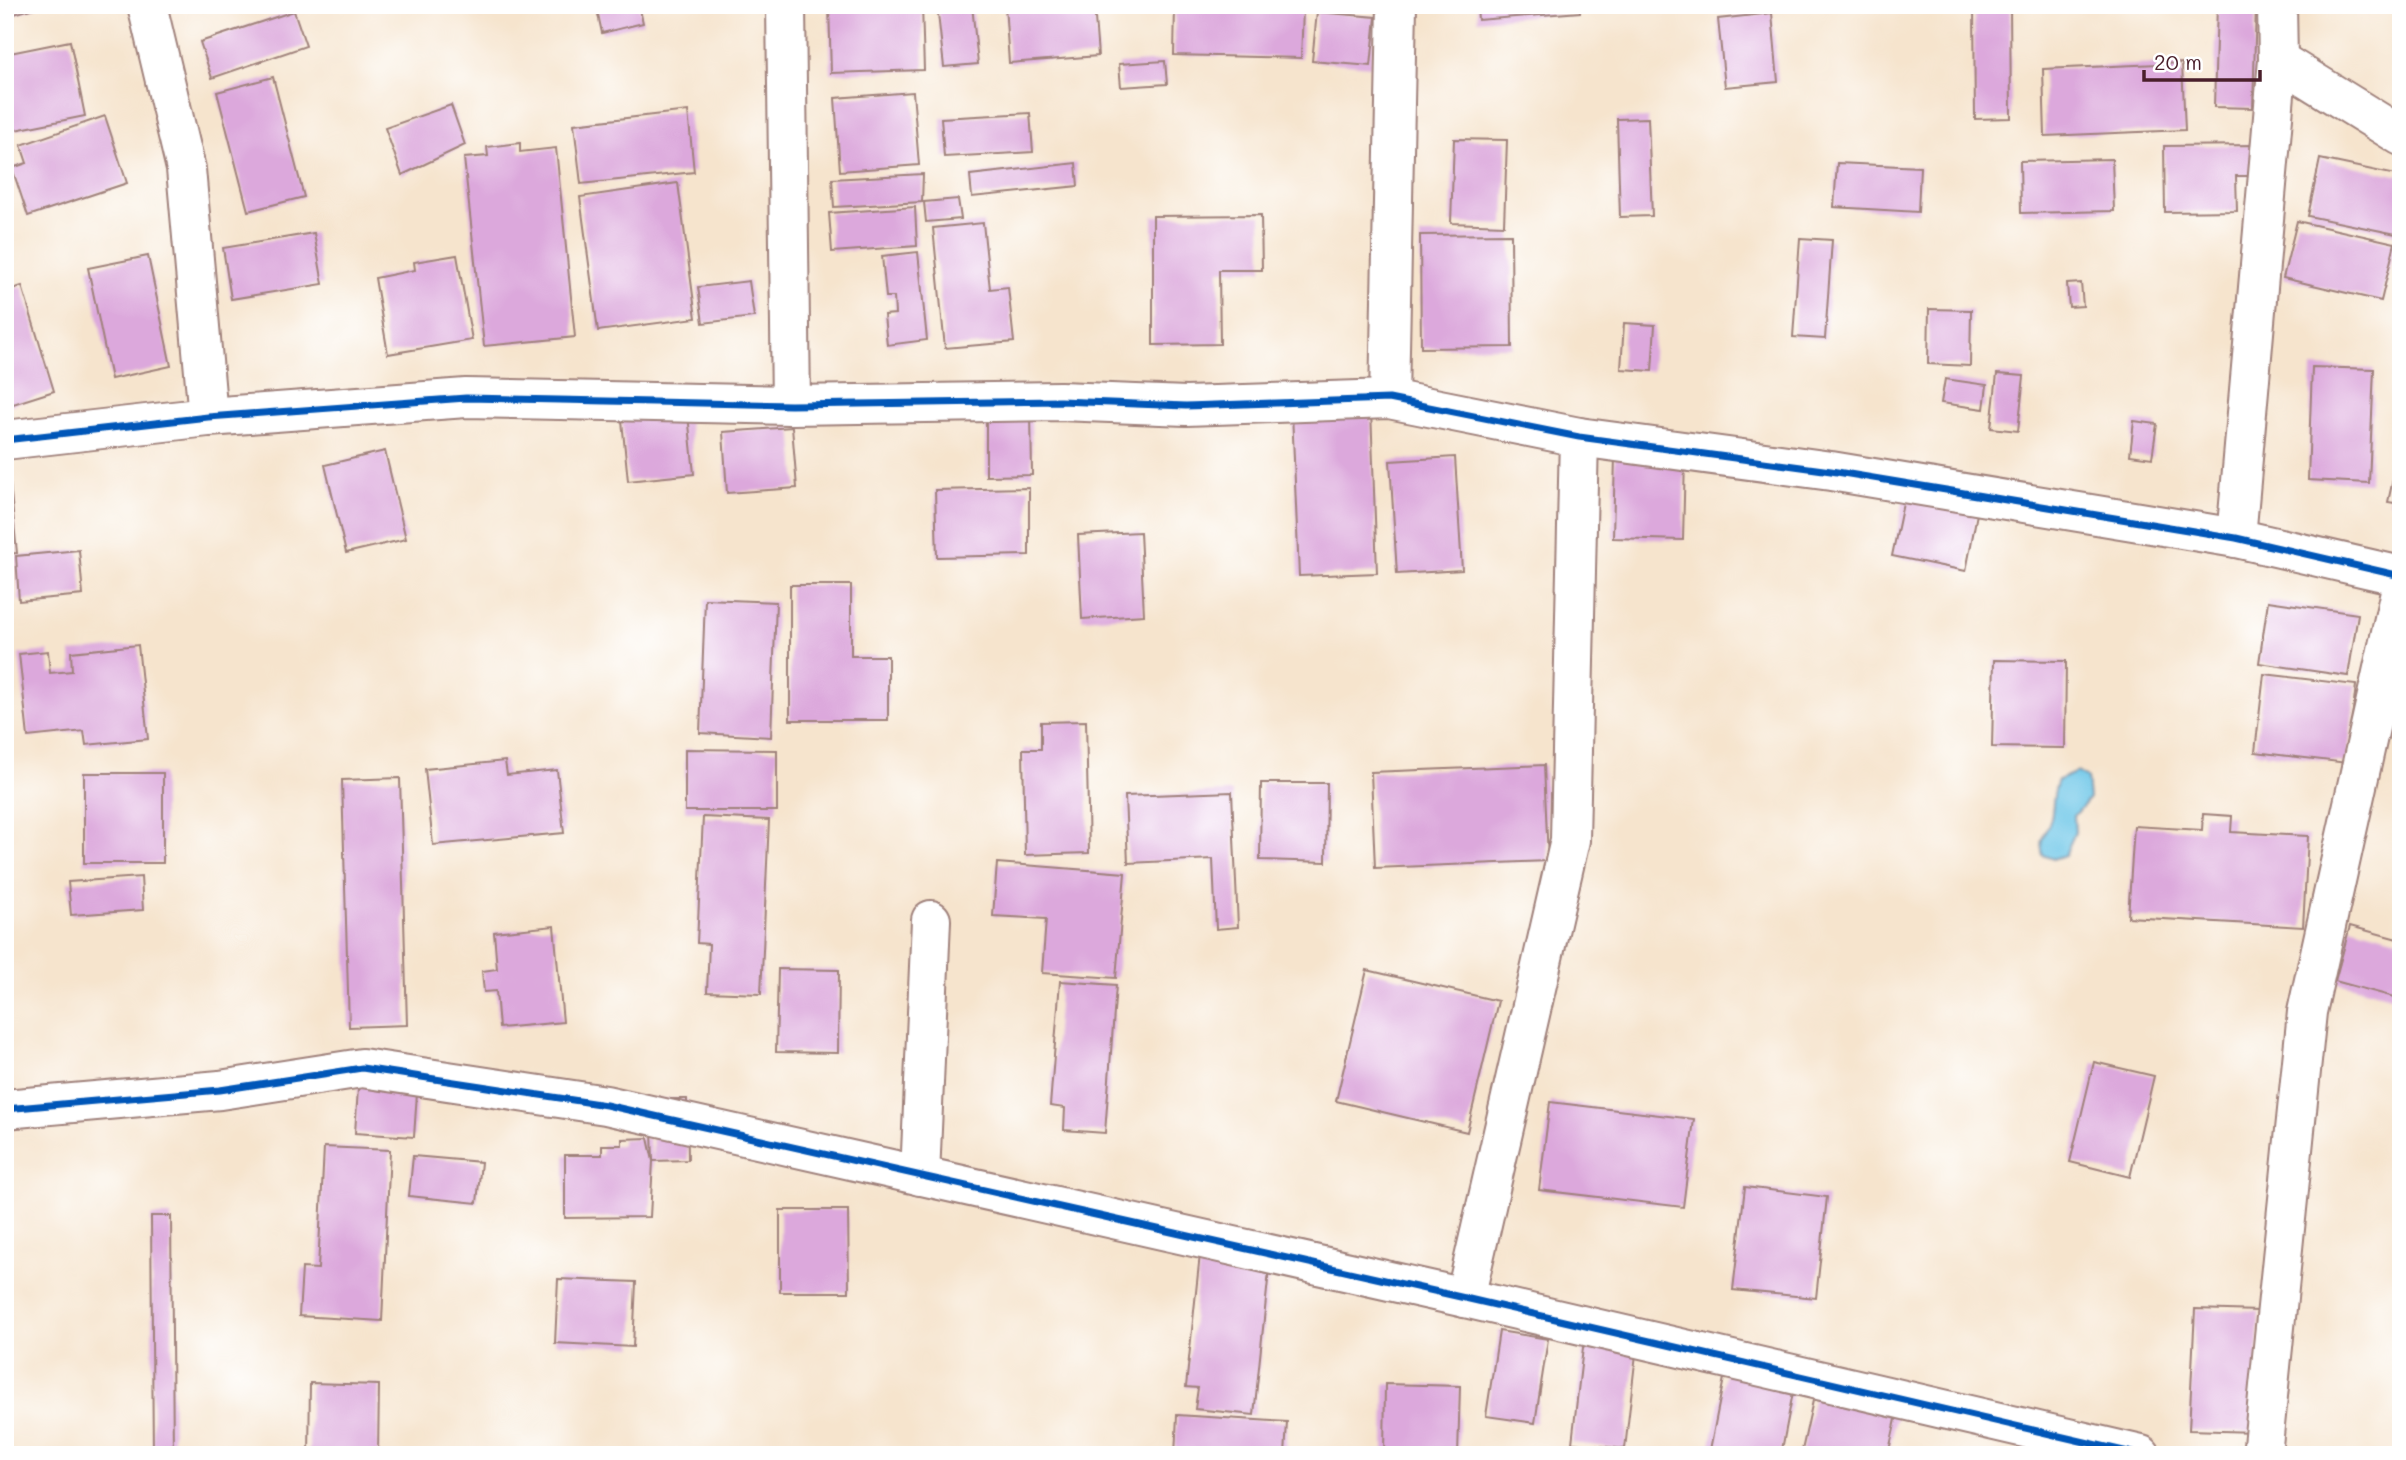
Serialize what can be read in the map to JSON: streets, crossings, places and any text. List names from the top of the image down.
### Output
{
  "scale_bar": "20 m"
}
